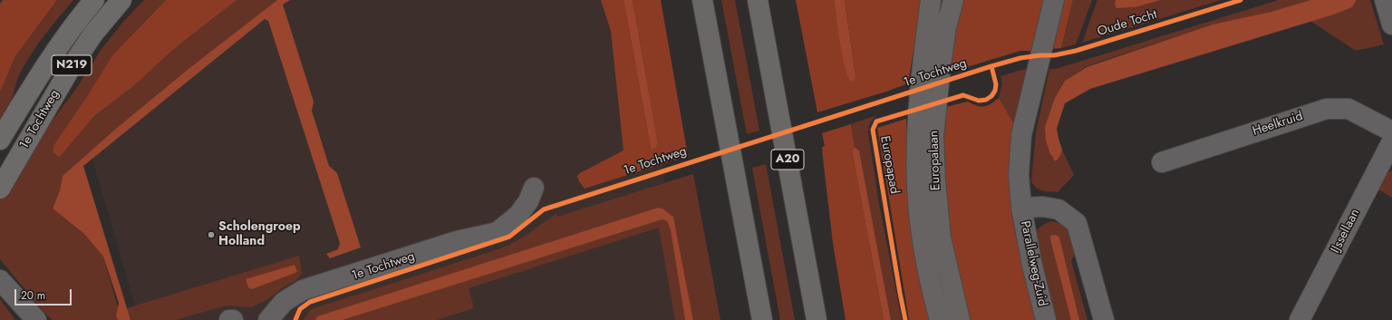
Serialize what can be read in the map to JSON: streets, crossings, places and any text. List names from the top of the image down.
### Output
{
  "streets": {
    "highway": ["A20"],
    "main road": ["N219", "1e Tochtweg", "Europalaan"],
    "street": ["Heelkruid", "IJssellaan", "Parallelweg-Zuid"],
    "cycle path": ["Oude Tocht", "Europapad"]
  },
  "crossings": [
    ["Heelkruid", "IJssellaan"]
  ],
  "places": ["Scholengroep Holland"],
  "scale_bar": "20 m"
}
